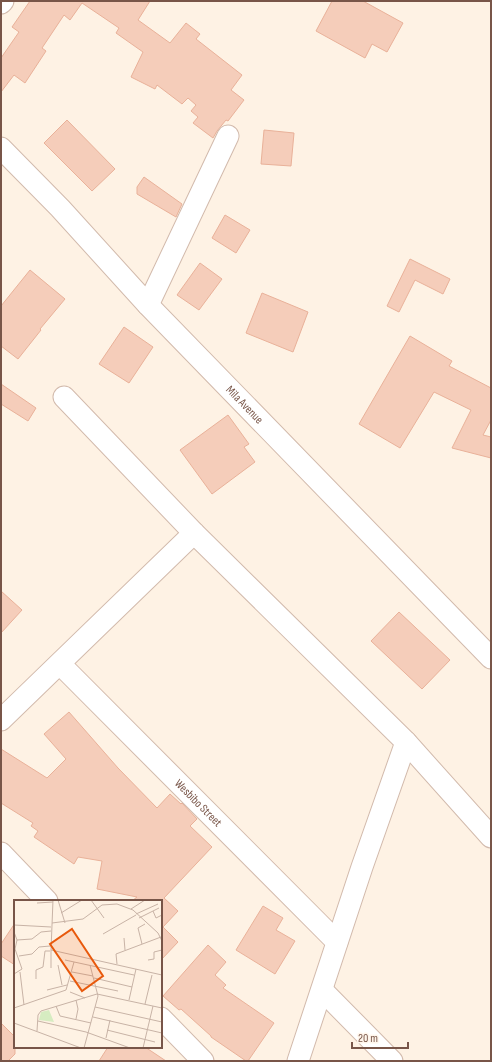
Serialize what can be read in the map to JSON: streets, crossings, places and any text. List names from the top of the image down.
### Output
{
  "streets": {
    "street": ["Mila Avenue", "Wesbibo Street"]
  },
  "scale_bar": "20 m"
}
